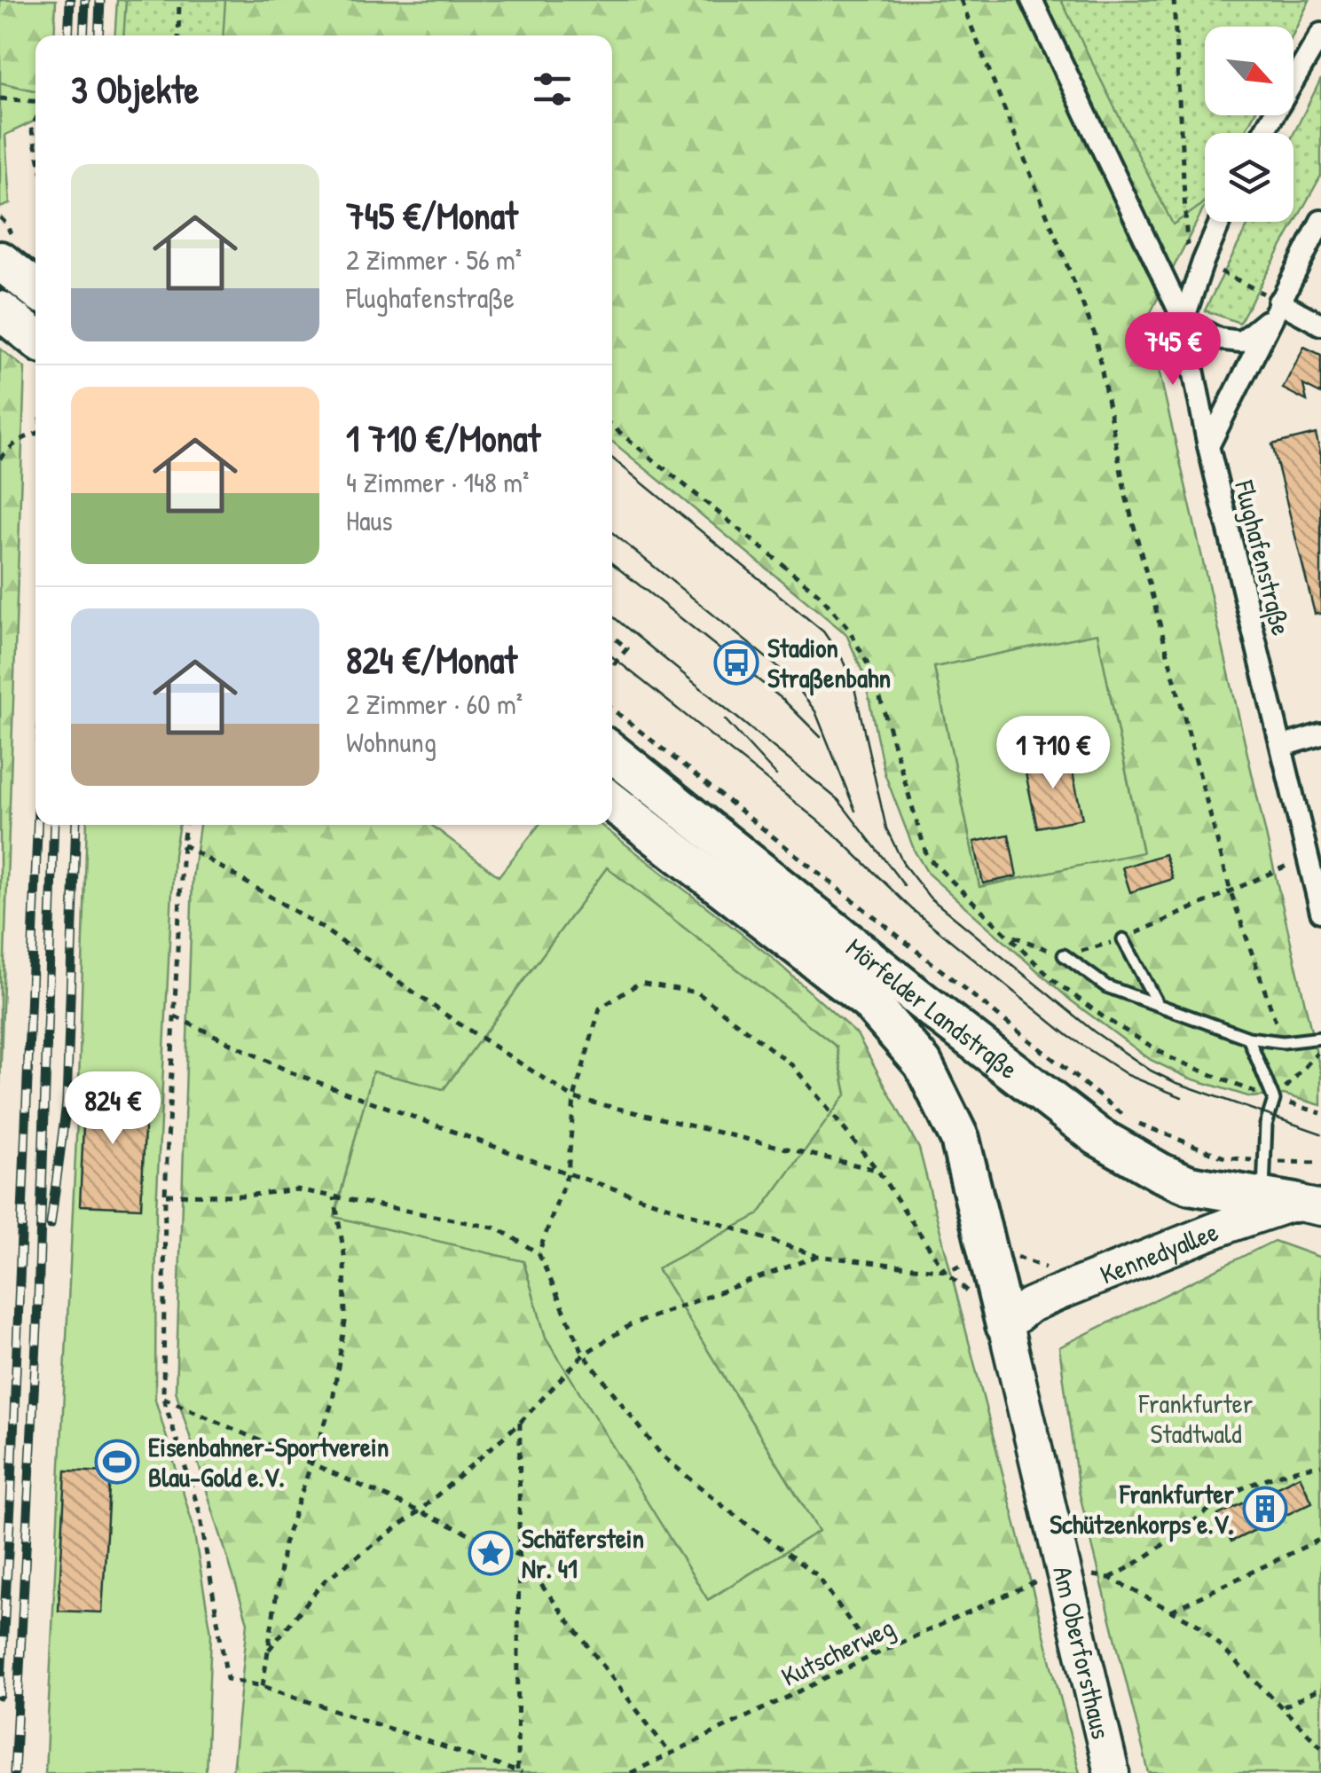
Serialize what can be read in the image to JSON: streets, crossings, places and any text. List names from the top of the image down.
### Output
{
  "streets": {
    "highway": ["Mörfelder Landstraße"],
    "main road": ["Kennedyallee", "Am Oberforsthaus"],
    "street": ["Flughafenstraße"],
    "path": ["Kutscherweg"]
  },
  "crossings": [
    ["Mörfelder Landstraße", "Kennedyallee"],
    ["Mörfelder Landstraße", "Am Oberforsthaus"],
    ["Kennedyallee", "Am Oberforsthaus"],
    ["Kutscherweg", "Am Oberforsthaus"]
  ],
  "parks": ["Frankfurter Stadtwald"],
  "places": {
    "bus stop": ["Stadion Straßenbahn"],
    "sports": ["Eisenbahner-Sportverein Blau-Gold e.V."],
    "building": ["Frankfurter Schützenkorps e.V."],
    "place": ["Schäferstein Nr. 41"]
  },
  "north": "bottom right",
  "page": {
    "heading": "3 Objekte",
    "list": [
      {
        "name": "745 €/Monat",
        "note": "2 Zimmer · 56 m² · Flughafenstraße"
      },
      {
        "name": "1 710 €/Monat",
        "note": "4 Zimmer · 148 m² · Haus"
      },
      {
        "name": "824 €/Monat",
        "note": "2 Zimmer · 60 m² · Wohnung"
      }
    ],
    "price": ["745 €", "1 710 €", "824 €"]
  }
}
